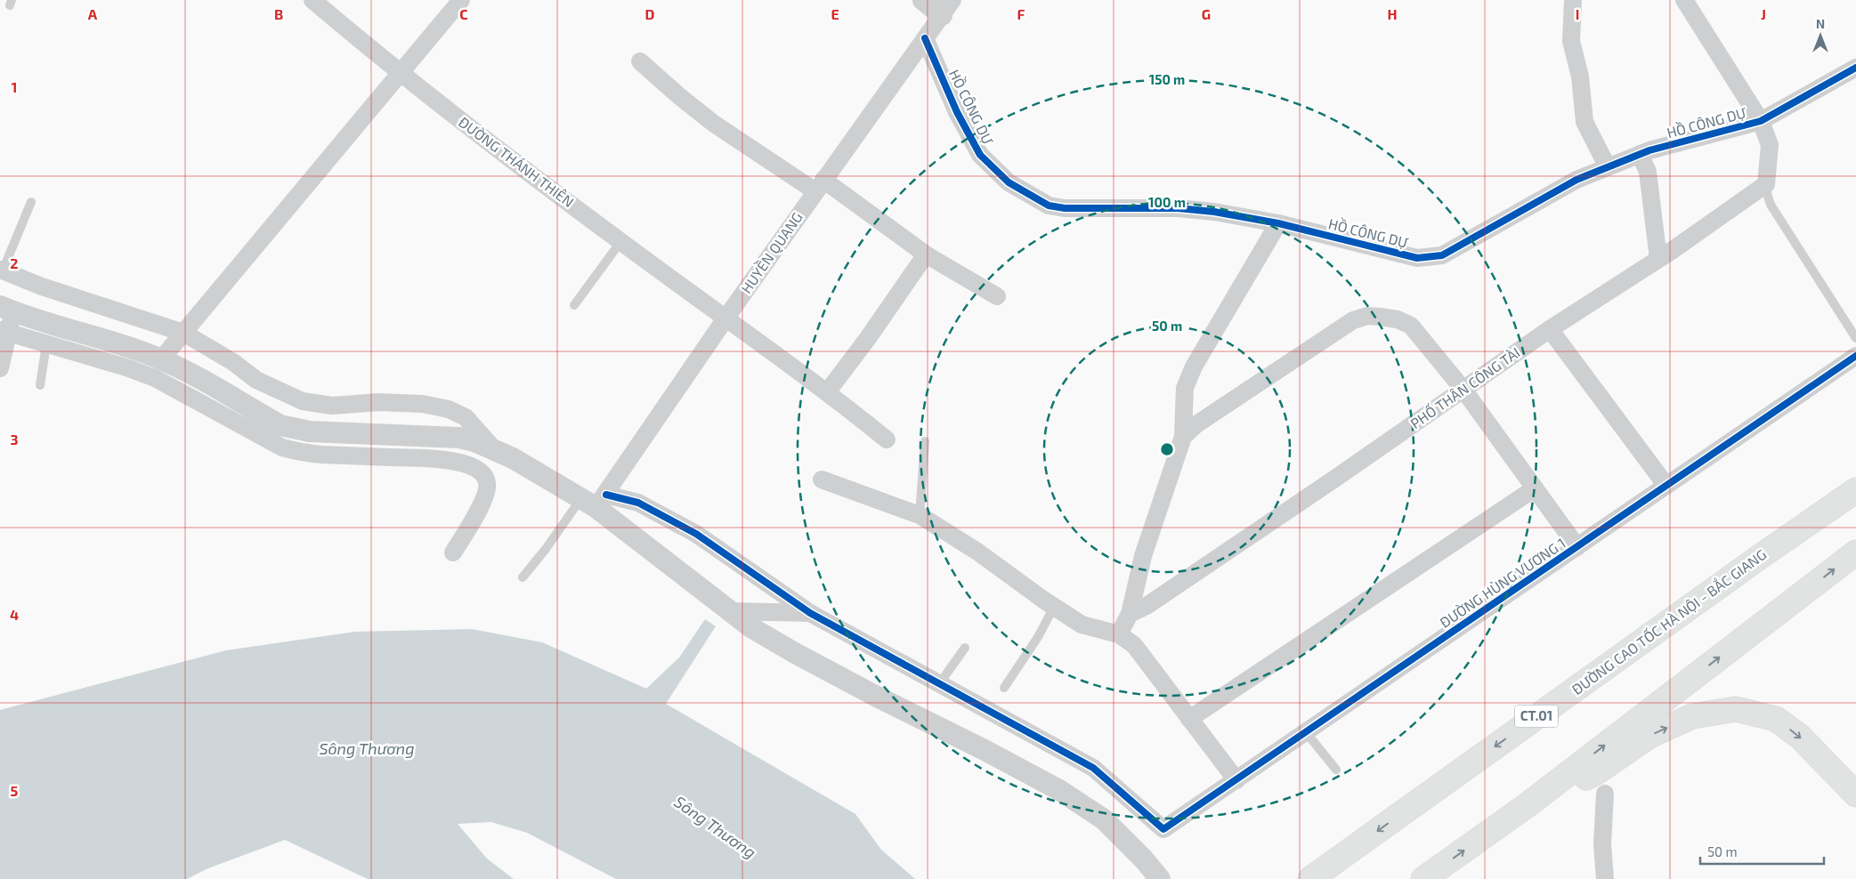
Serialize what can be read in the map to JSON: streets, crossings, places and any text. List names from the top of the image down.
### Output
{
  "streets": {
    "highway": ["ĐƯỜNG CAO TỐC HÀ NỘI - BẮC GIANG", "CT.01"],
    "street": [
      "HỒ CÔNG DỰ",
      "ĐƯỜNG THÁNH THIÊN",
      "HUYỀN QUANG",
      "PHỐ THÂN CÔNG TÀI",
      "ĐƯỜNG HÙNG VƯƠNG 1"
    ]
  },
  "crossings": [
    ["HỒ CÔNG DỰ", "HUYỀN QUANG"],
    ["ĐƯỜNG THÁNH THIÊN", "HUYỀN QUANG"]
  ],
  "water": ["Sông Thương"],
  "scale_bar": "50 m",
  "north": "top",
  "grid": {
    "columns": [
      "A",
      "B",
      "C",
      "D",
      "E",
      "F",
      "G",
      "H",
      "I",
      "J"
    ],
    "rows": [
      "1",
      "2",
      "3",
      "4",
      "5"
    ]
  },
  "rings": ["150 m", "100 m", "50 m"]
}
